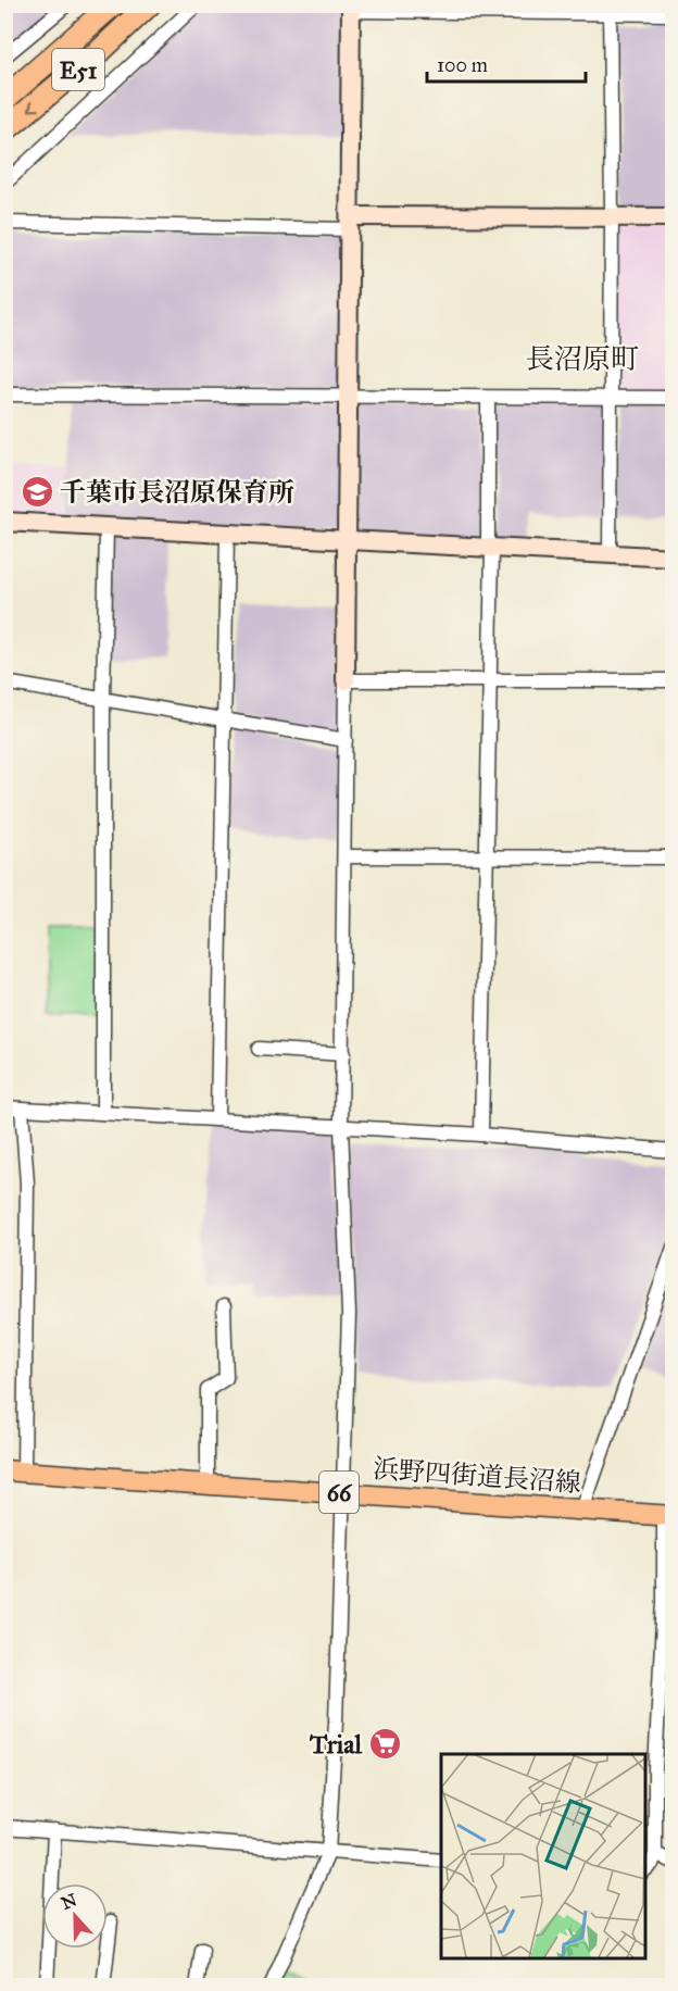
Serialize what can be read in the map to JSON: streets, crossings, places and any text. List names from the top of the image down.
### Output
{
  "streets": {
    "highway": ["E51"],
    "main road": ["浜野四街道長沼線", "66"]
  },
  "districts": ["長沼原町"],
  "places": {
    "school or university": ["千葉市長沼原保育所"],
    "supermarket": ["Trial"]
  },
  "scale_bar": "100 m",
  "north": "top"
}
